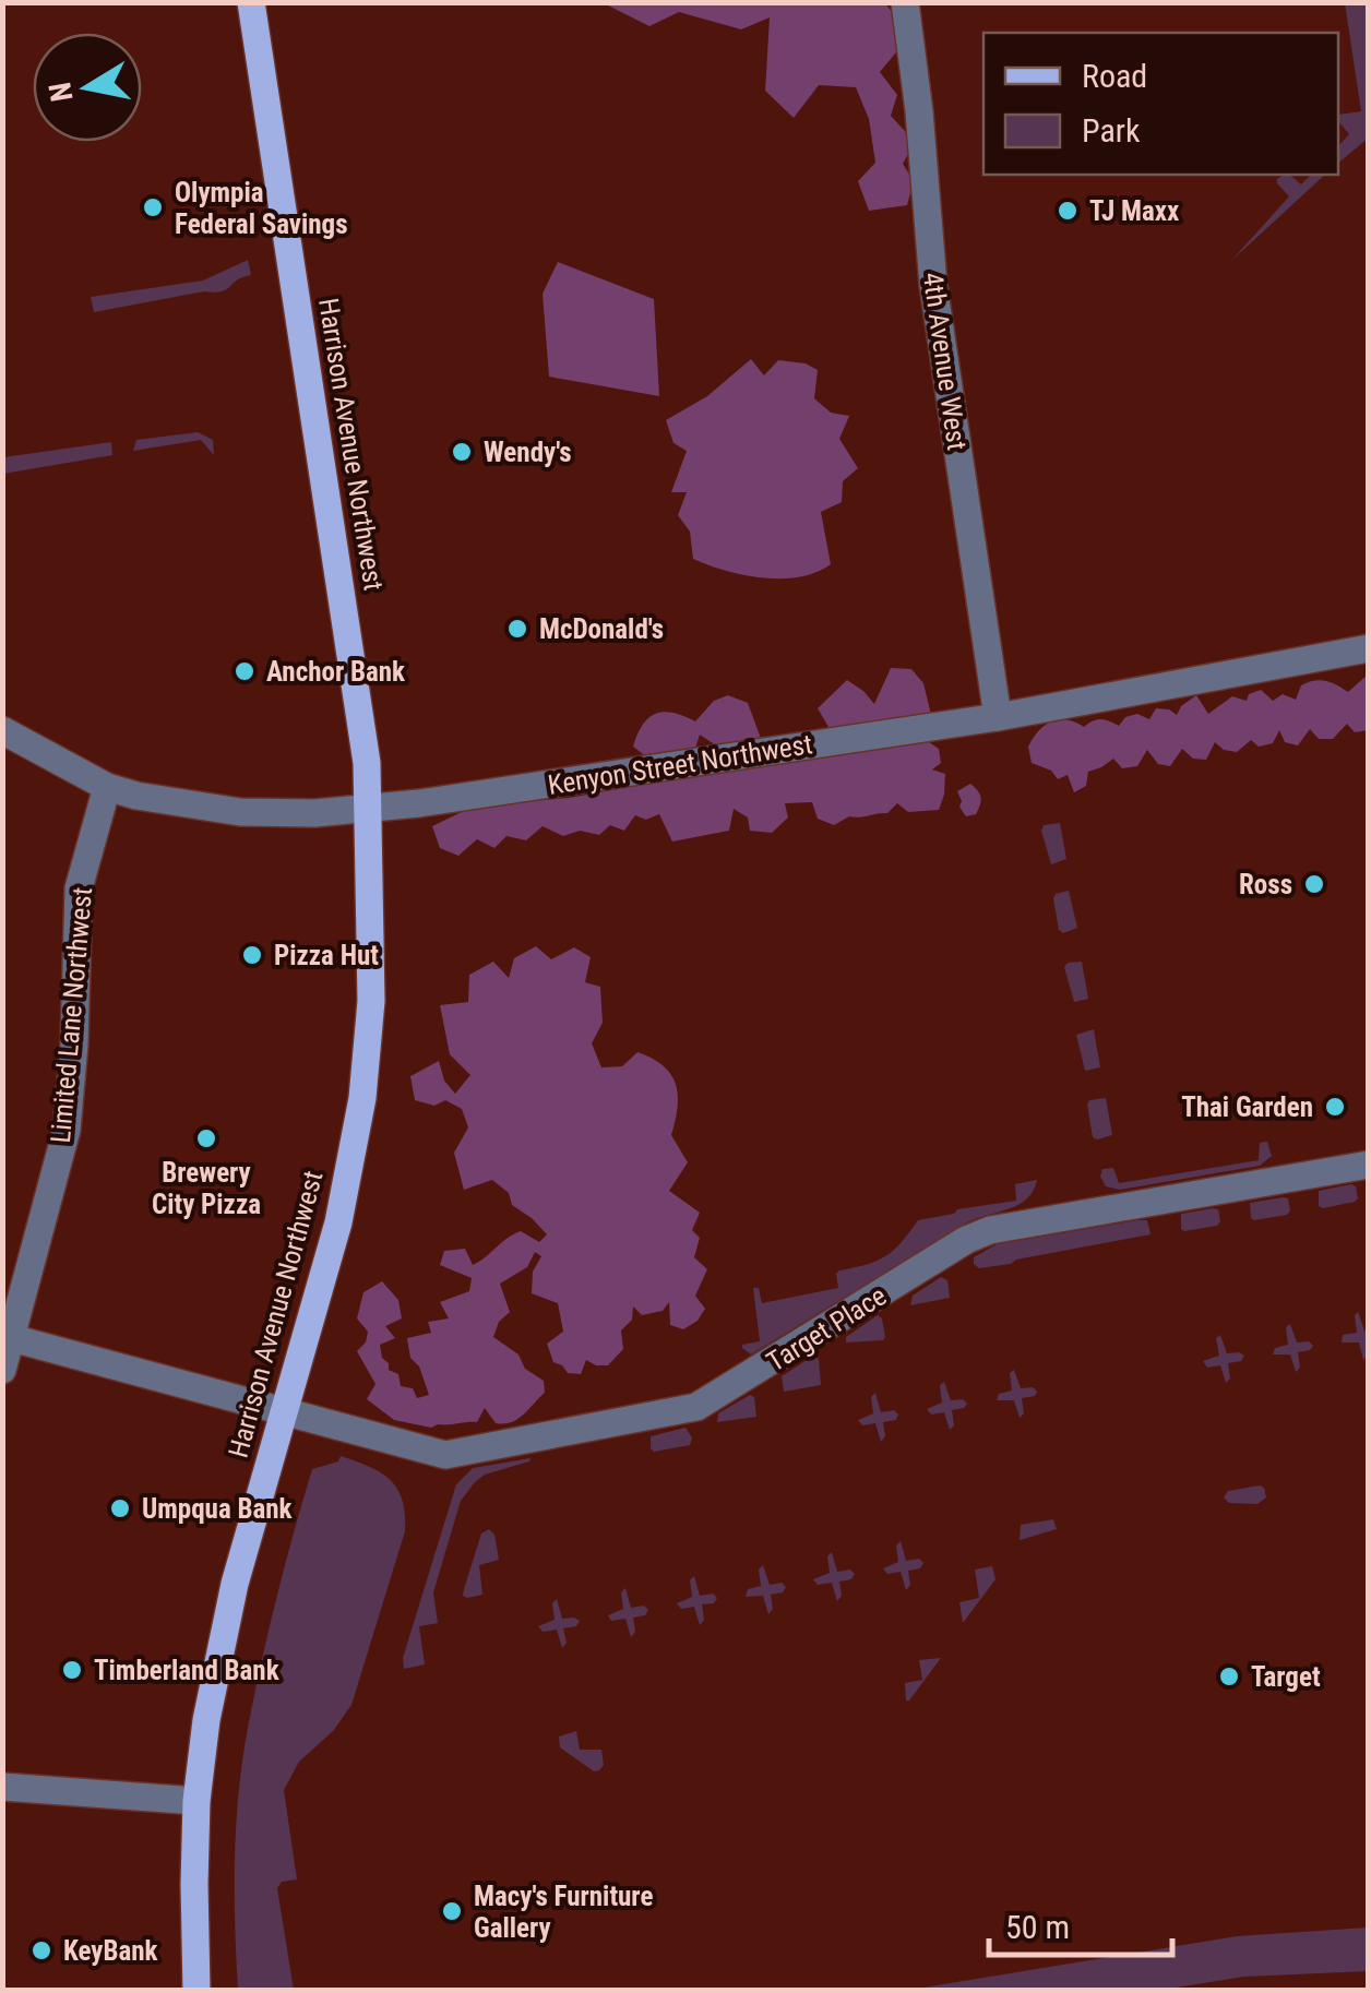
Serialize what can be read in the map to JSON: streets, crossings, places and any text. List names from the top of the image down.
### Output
{
  "streets": {
    "main road": ["Harrison Avenue Northwest"],
    "street": [
      "4th Avenue West",
      "Kenyon Street Northwest",
      "Limited Lane Northwest",
      "Target Place"
    ]
  },
  "crossings": [
    ["4th Avenue West", "Kenyon Street Northwest"],
    ["Harrison Avenue Northwest", "Kenyon Street Northwest"],
    ["Harrison Avenue Northwest", "Target Place"],
    ["Kenyon Street Northwest", "Limited Lane Northwest"],
    ["Limited Lane Northwest", "Target Place"]
  ],
  "places": [
    "Olympia Federal Savings",
    "TJ Maxx",
    "Wendy's",
    "McDonald's",
    "Anchor Bank",
    "Ross",
    "Pizza Hut",
    "Thai Garden",
    "Brewery City Pizza",
    "Umpqua Bank",
    "Timberland Bank",
    "Target",
    "Macy's Furniture Gallery",
    "KeyBank"
  ],
  "legend": ["Road", "Park"],
  "scale_bar": "50 m",
  "north": "left"
}
